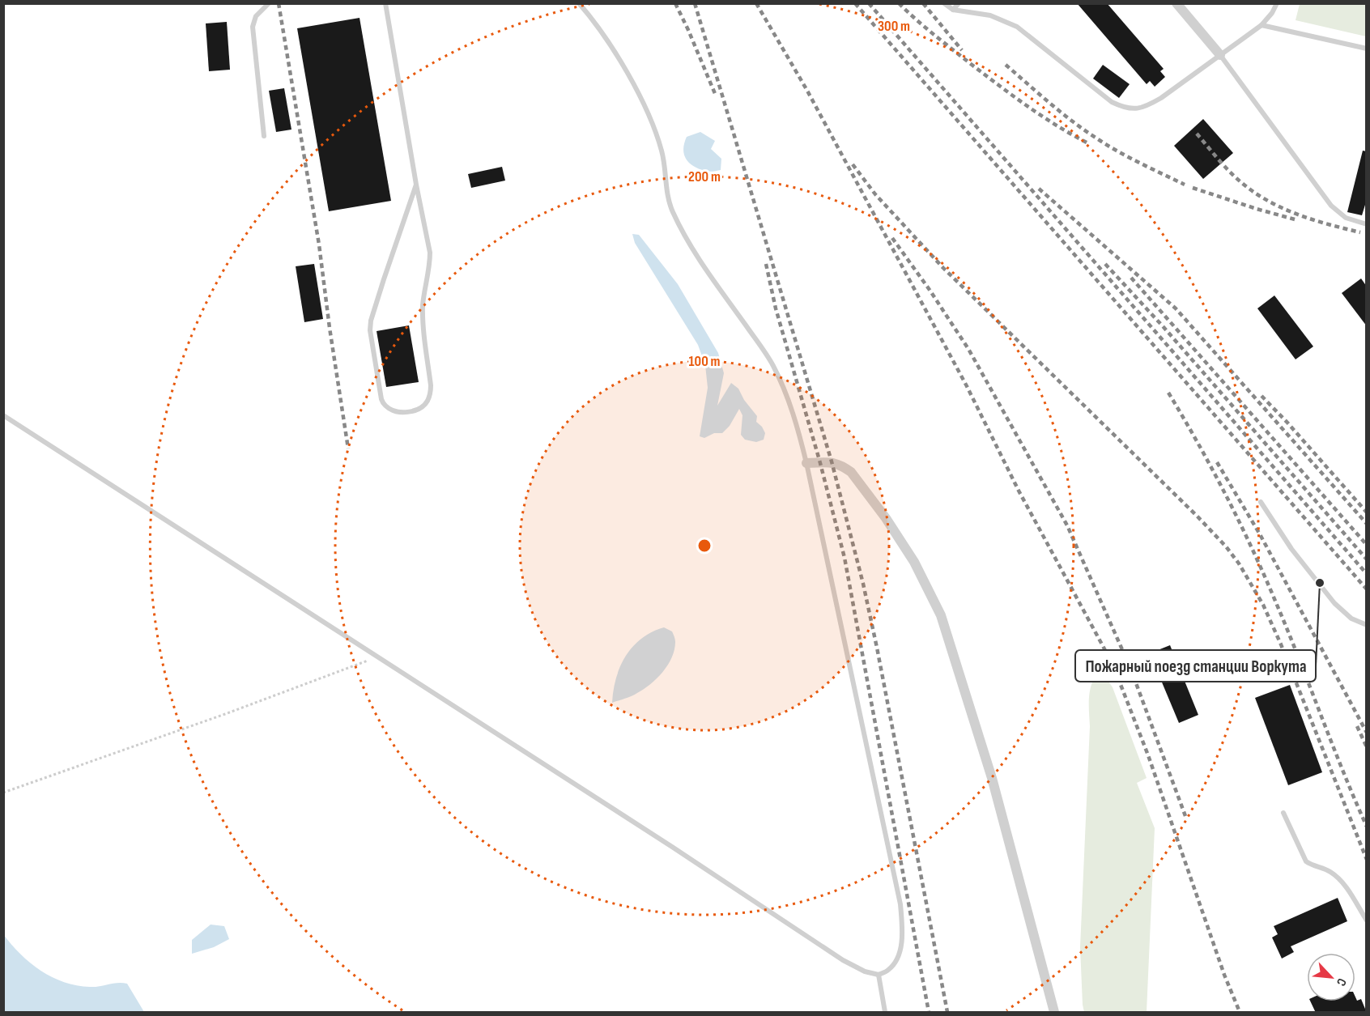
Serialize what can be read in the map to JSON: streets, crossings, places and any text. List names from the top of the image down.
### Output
{
  "places": ["Пожарный поезд станции Воркута"],
  "north": "bottom right",
  "rings": ["300 m", "200 m", "100 m"]
}
